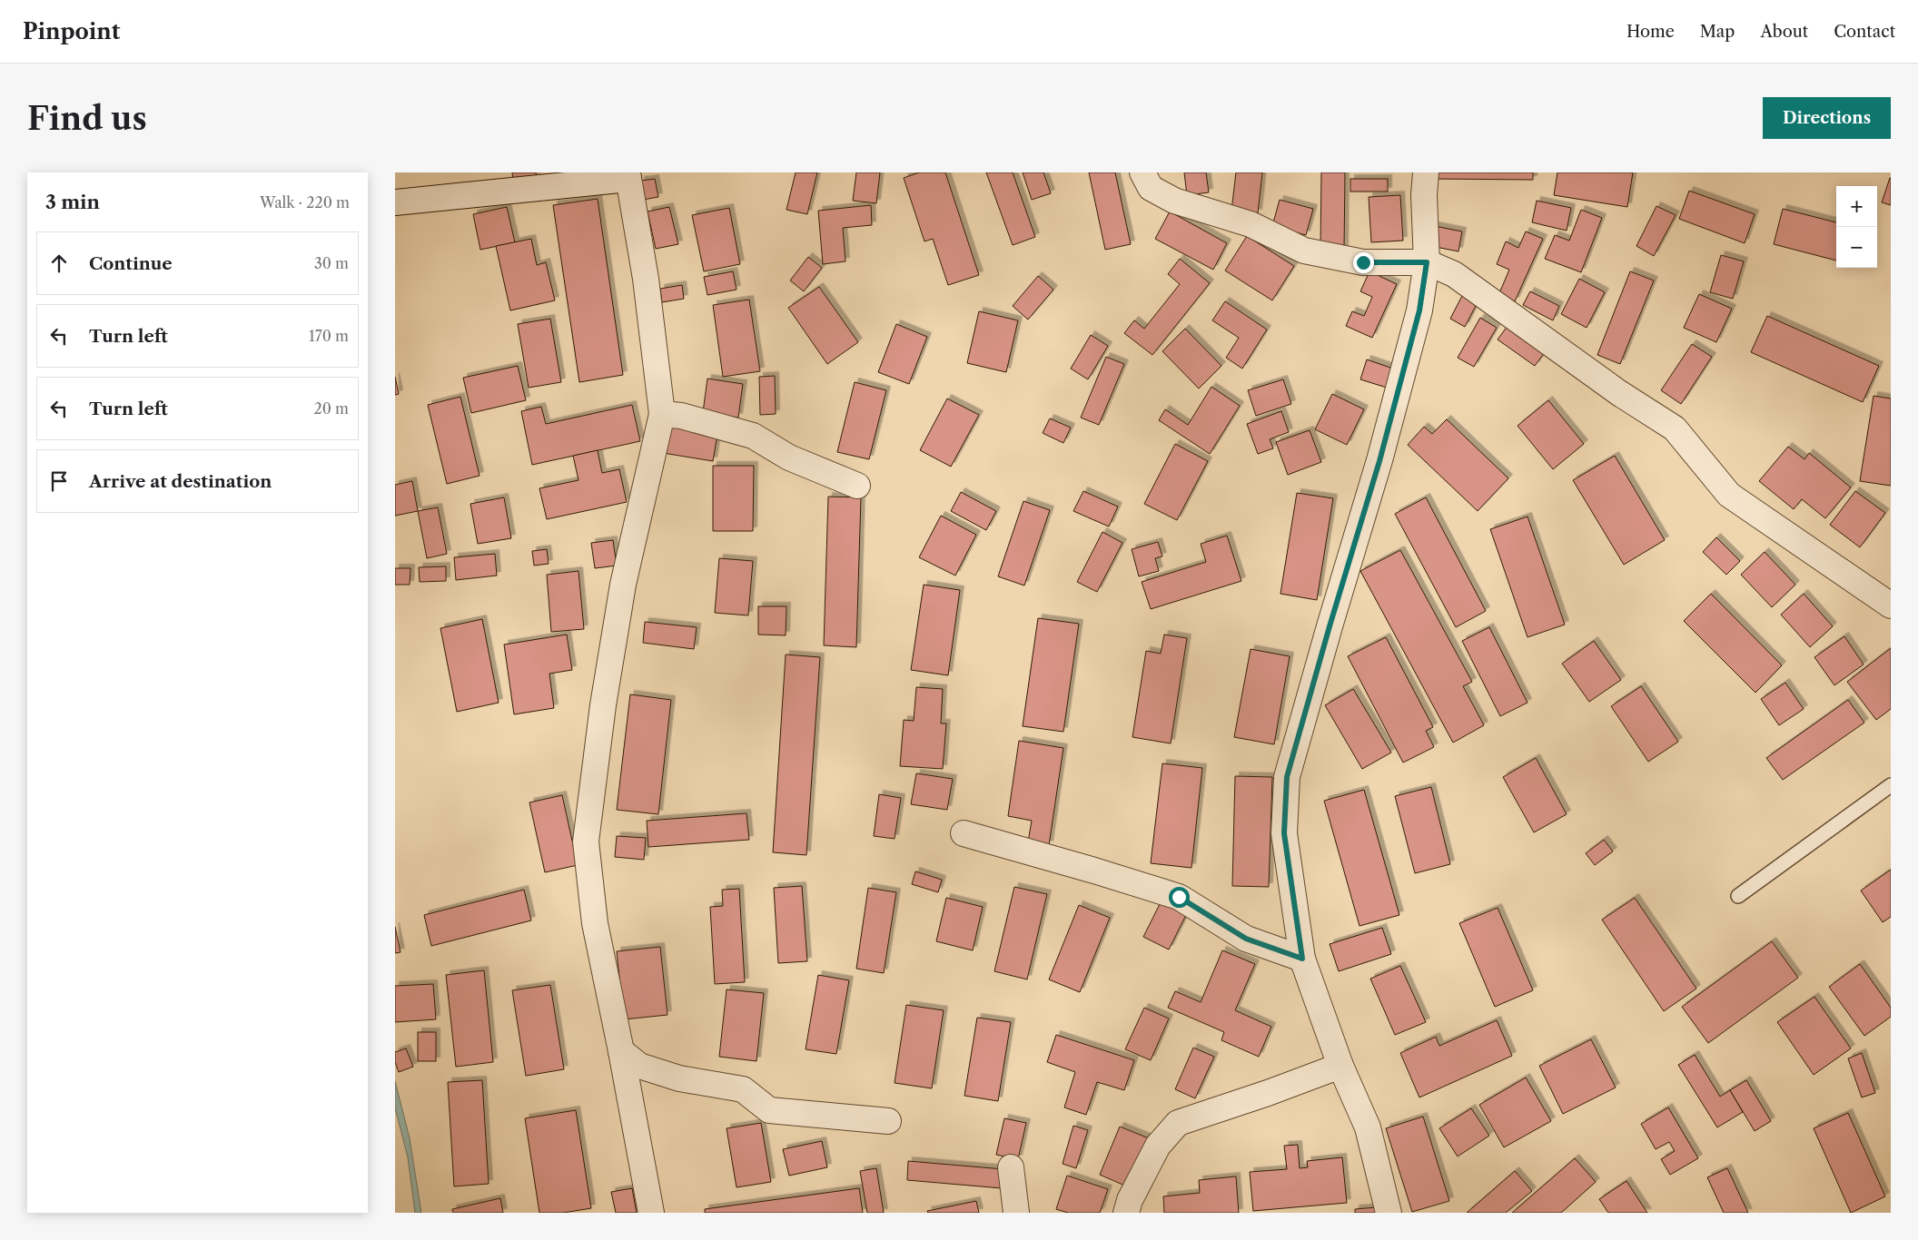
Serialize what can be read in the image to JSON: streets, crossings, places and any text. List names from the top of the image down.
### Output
{
  "page": {
    "header": "Pinpoint",
    "nav": [
      "Home",
      "Map",
      "About",
      "Contact"
    ],
    "buttons": "Directions",
    "title": "Find us",
    "heading": ["3 min", "Walk · 220 m"],
    "map_buttons": ["+", "−"],
    "list": [
      ["Continue", "30 m"],
      ["Turn left", "170 m"],
      ["Turn left", "20 m"],
      "Arrive at destination"
    ]
  }
}
